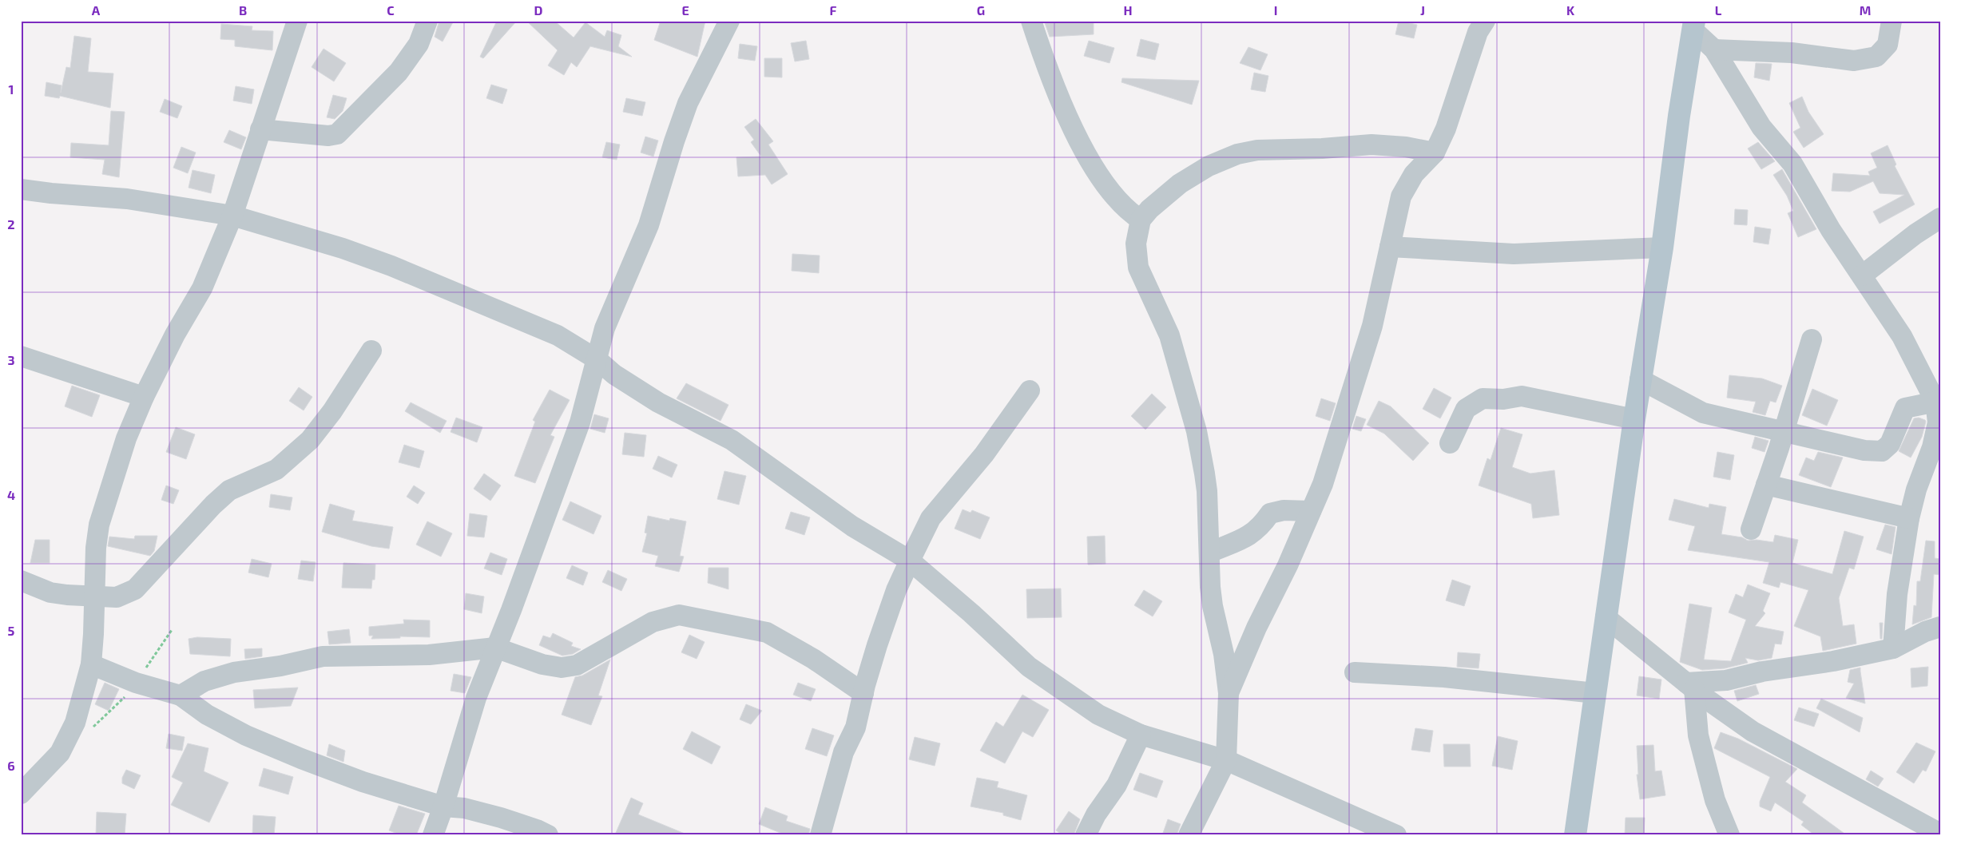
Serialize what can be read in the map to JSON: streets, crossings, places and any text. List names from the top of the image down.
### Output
{
  "grid": {
    "columns": [
      "A",
      "B",
      "C",
      "D",
      "E",
      "F",
      "G",
      "H",
      "I",
      "J",
      "K",
      "L",
      "M"
    ],
    "rows": [
      "1",
      "2",
      "3",
      "4",
      "5",
      "6"
    ]
  }
}
